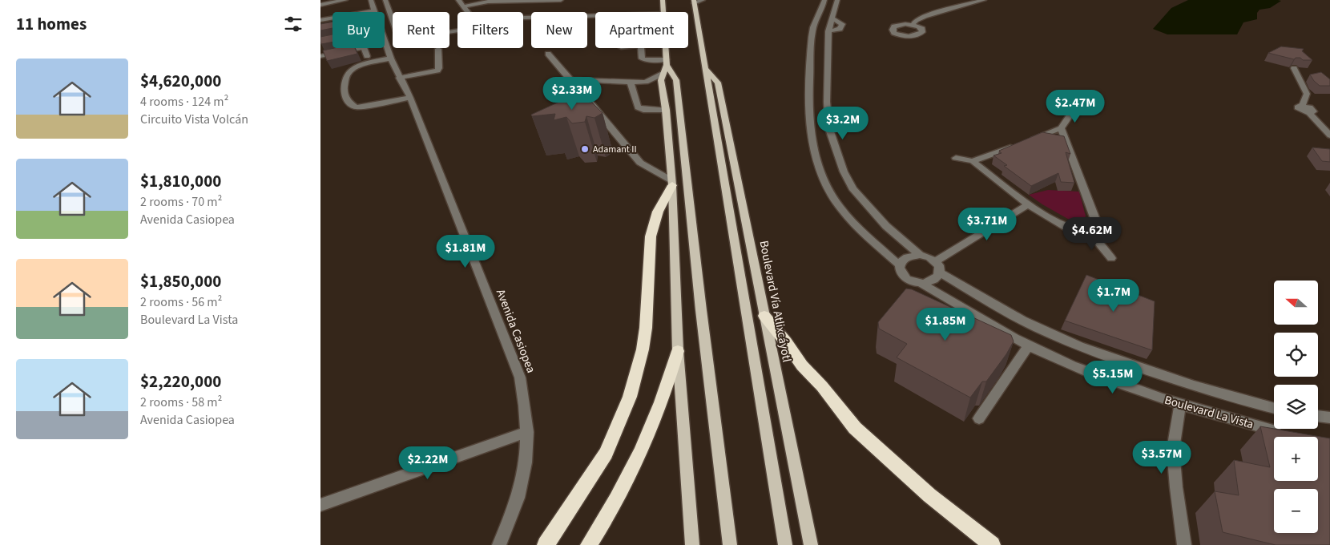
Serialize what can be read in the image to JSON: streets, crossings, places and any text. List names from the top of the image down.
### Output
{
  "streets": {
    "main road": ["Boulevard Vía Atlixcáyotl"],
    "street": ["Avenida Casiopea", "Boulevard La Vista"]
  },
  "places": ["Adamant II"],
  "north": "left",
  "page": {
    "heading": "11 homes",
    "chip": [
      "Buy",
      "Rent",
      "Filters",
      "New",
      "Apartment"
    ],
    "list": [
      {
        "name": "$4,620,000",
        "note": "4 rooms · 124 m² · Circuito Vista Volcán"
      },
      {
        "name": "$1,810,000",
        "note": "2 rooms · 70 m² · Avenida Casiopea"
      },
      {
        "name": "$1,850,000",
        "note": "2 rooms · 56 m² · Boulevard La Vista"
      },
      {
        "name": "$2,220,000",
        "note": "2 rooms · 58 m² · Avenida Casiopea"
      }
    ],
    "price": [
      "$2.33M",
      "$2.47M",
      "$3.2M",
      "$3.71M",
      "$4.62M",
      "$1.81M",
      "$1.7M",
      "$1.85M",
      "$5.15M",
      "$3.57M",
      "$2.22M"
    ],
    "map_buttons": ["+", "−"]
  }
}
